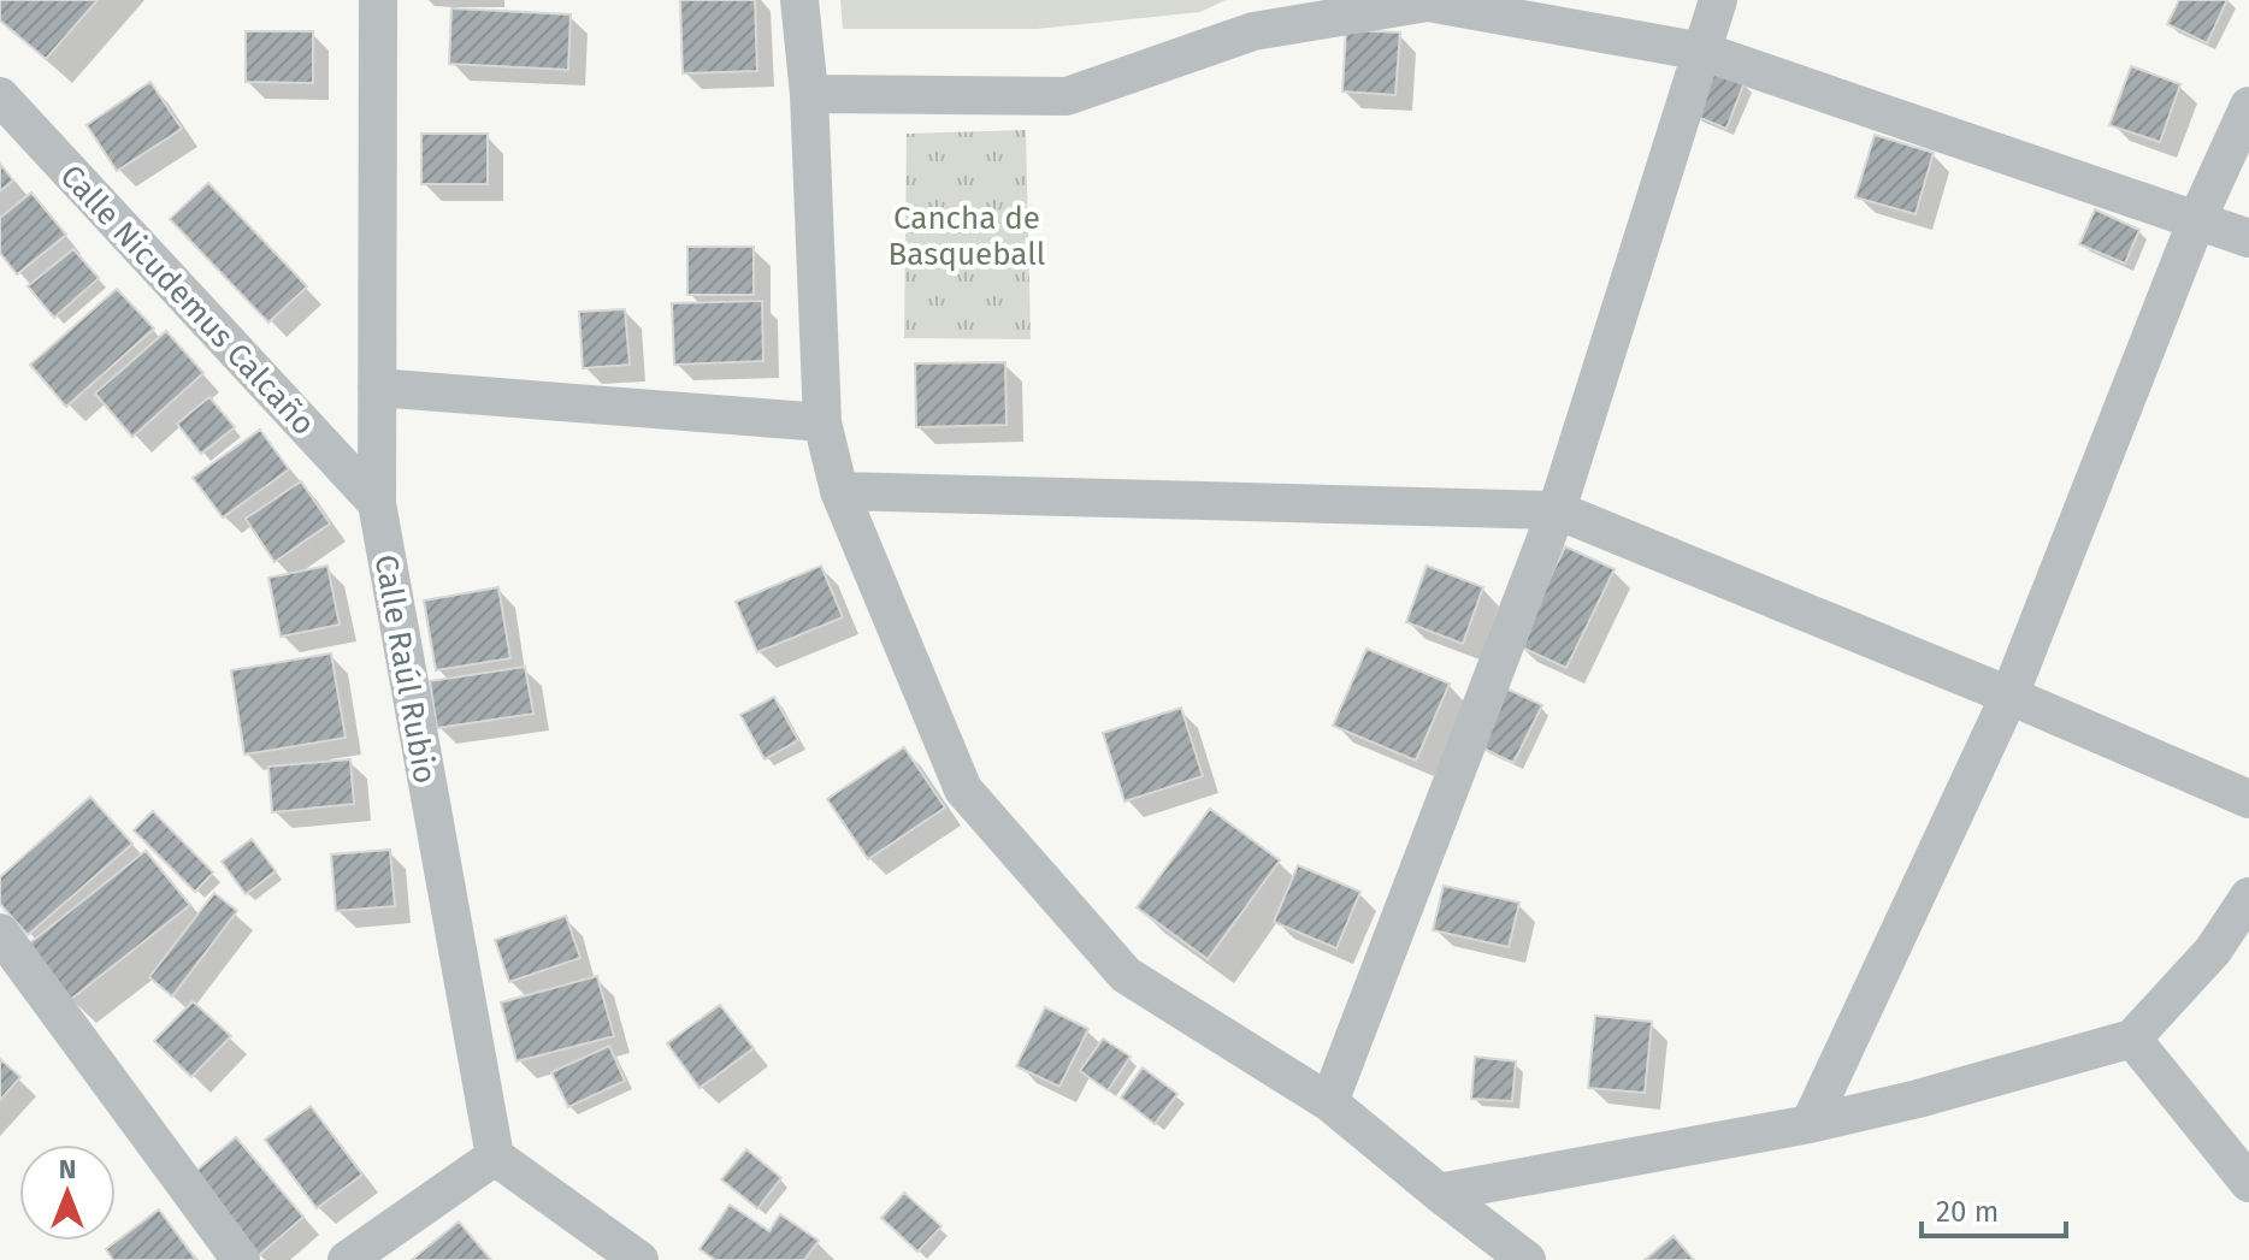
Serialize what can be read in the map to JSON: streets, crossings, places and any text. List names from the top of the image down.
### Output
{
  "streets": {
    "street": ["Calle Nicudemus Calcaño", "Calle Raúl Rubio"]
  },
  "crossings": [
    ["Calle Nicudemus Calcaño", "Calle Raúl Rubio"]
  ],
  "parks": ["Cancha de Basqueball"],
  "scale_bar": "20 m",
  "north": "top"
}
